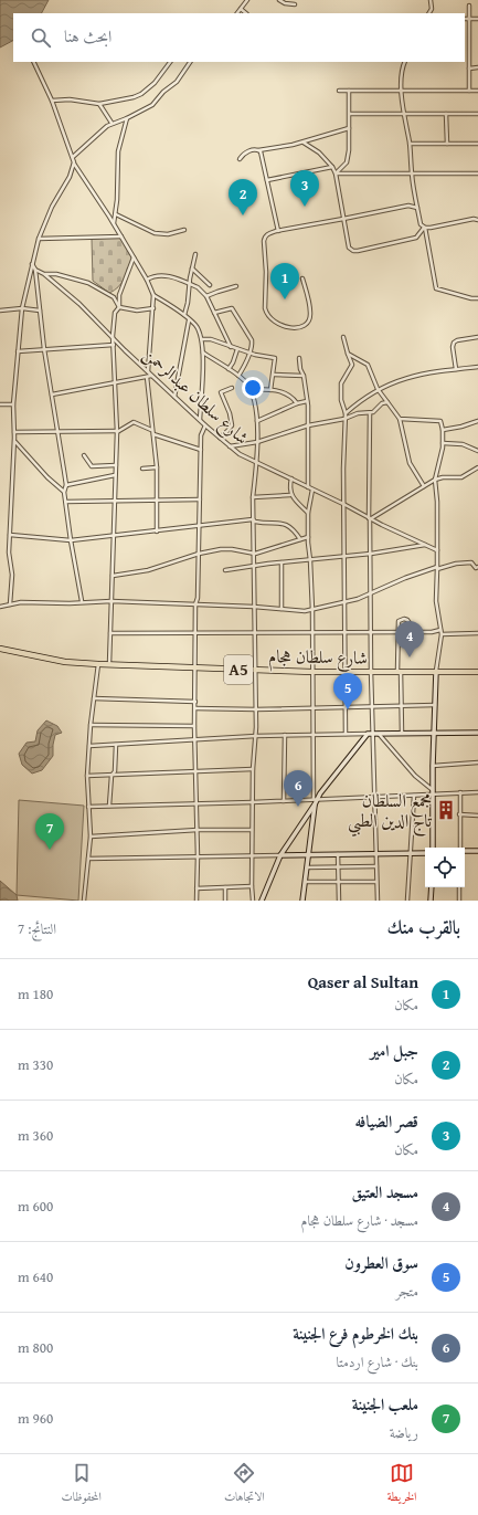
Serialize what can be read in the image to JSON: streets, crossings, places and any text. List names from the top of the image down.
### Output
{
  "streets": {
    "highway": ["شارع سلطان هجام", "A5"],
    "street": ["شارع سلطان عبدالرحمن"]
  },
  "places": {
    "building": ["مجمع السلطان تاج الدين الطبي"]
  },
  "page": {
    "search": "ابحث هنا",
    "pins": [
      "3",
      "2",
      "1",
      "4",
      "5",
      "6",
      "7"
    ],
    "heading": ["بالقرب منك", "النتائج: 7"],
    "list": [
      {
        "mark": "1",
        "name": "Qaser al Sultan",
        "note": "مكان",
        "value": "180 m"
      },
      {
        "mark": "2",
        "name": "جبل امير",
        "note": "مكان",
        "value": "330 m"
      },
      {
        "mark": "3",
        "name": "قصر الضيافه",
        "note": "مكان",
        "value": "360 m"
      },
      {
        "mark": "4",
        "name": "مسجد العتيق",
        "note": "مسجد · شارع سلطان هجام",
        "value": "600 m"
      },
      {
        "mark": "5",
        "name": "سوق العطرون",
        "note": "متجر",
        "value": "640 m"
      },
      {
        "mark": "6",
        "name": "بنك الخرطوم فرع الجنينة",
        "note": "بنك · شارع اردمتا",
        "value": "800 m"
      },
      {
        "mark": "7",
        "name": "ملعب الجنينة",
        "note": "رياضة",
        "value": "960 m"
      }
    ],
    "nav": ["الخريطة", "الاتجاهات", "المحفوظات"]
  }
}
